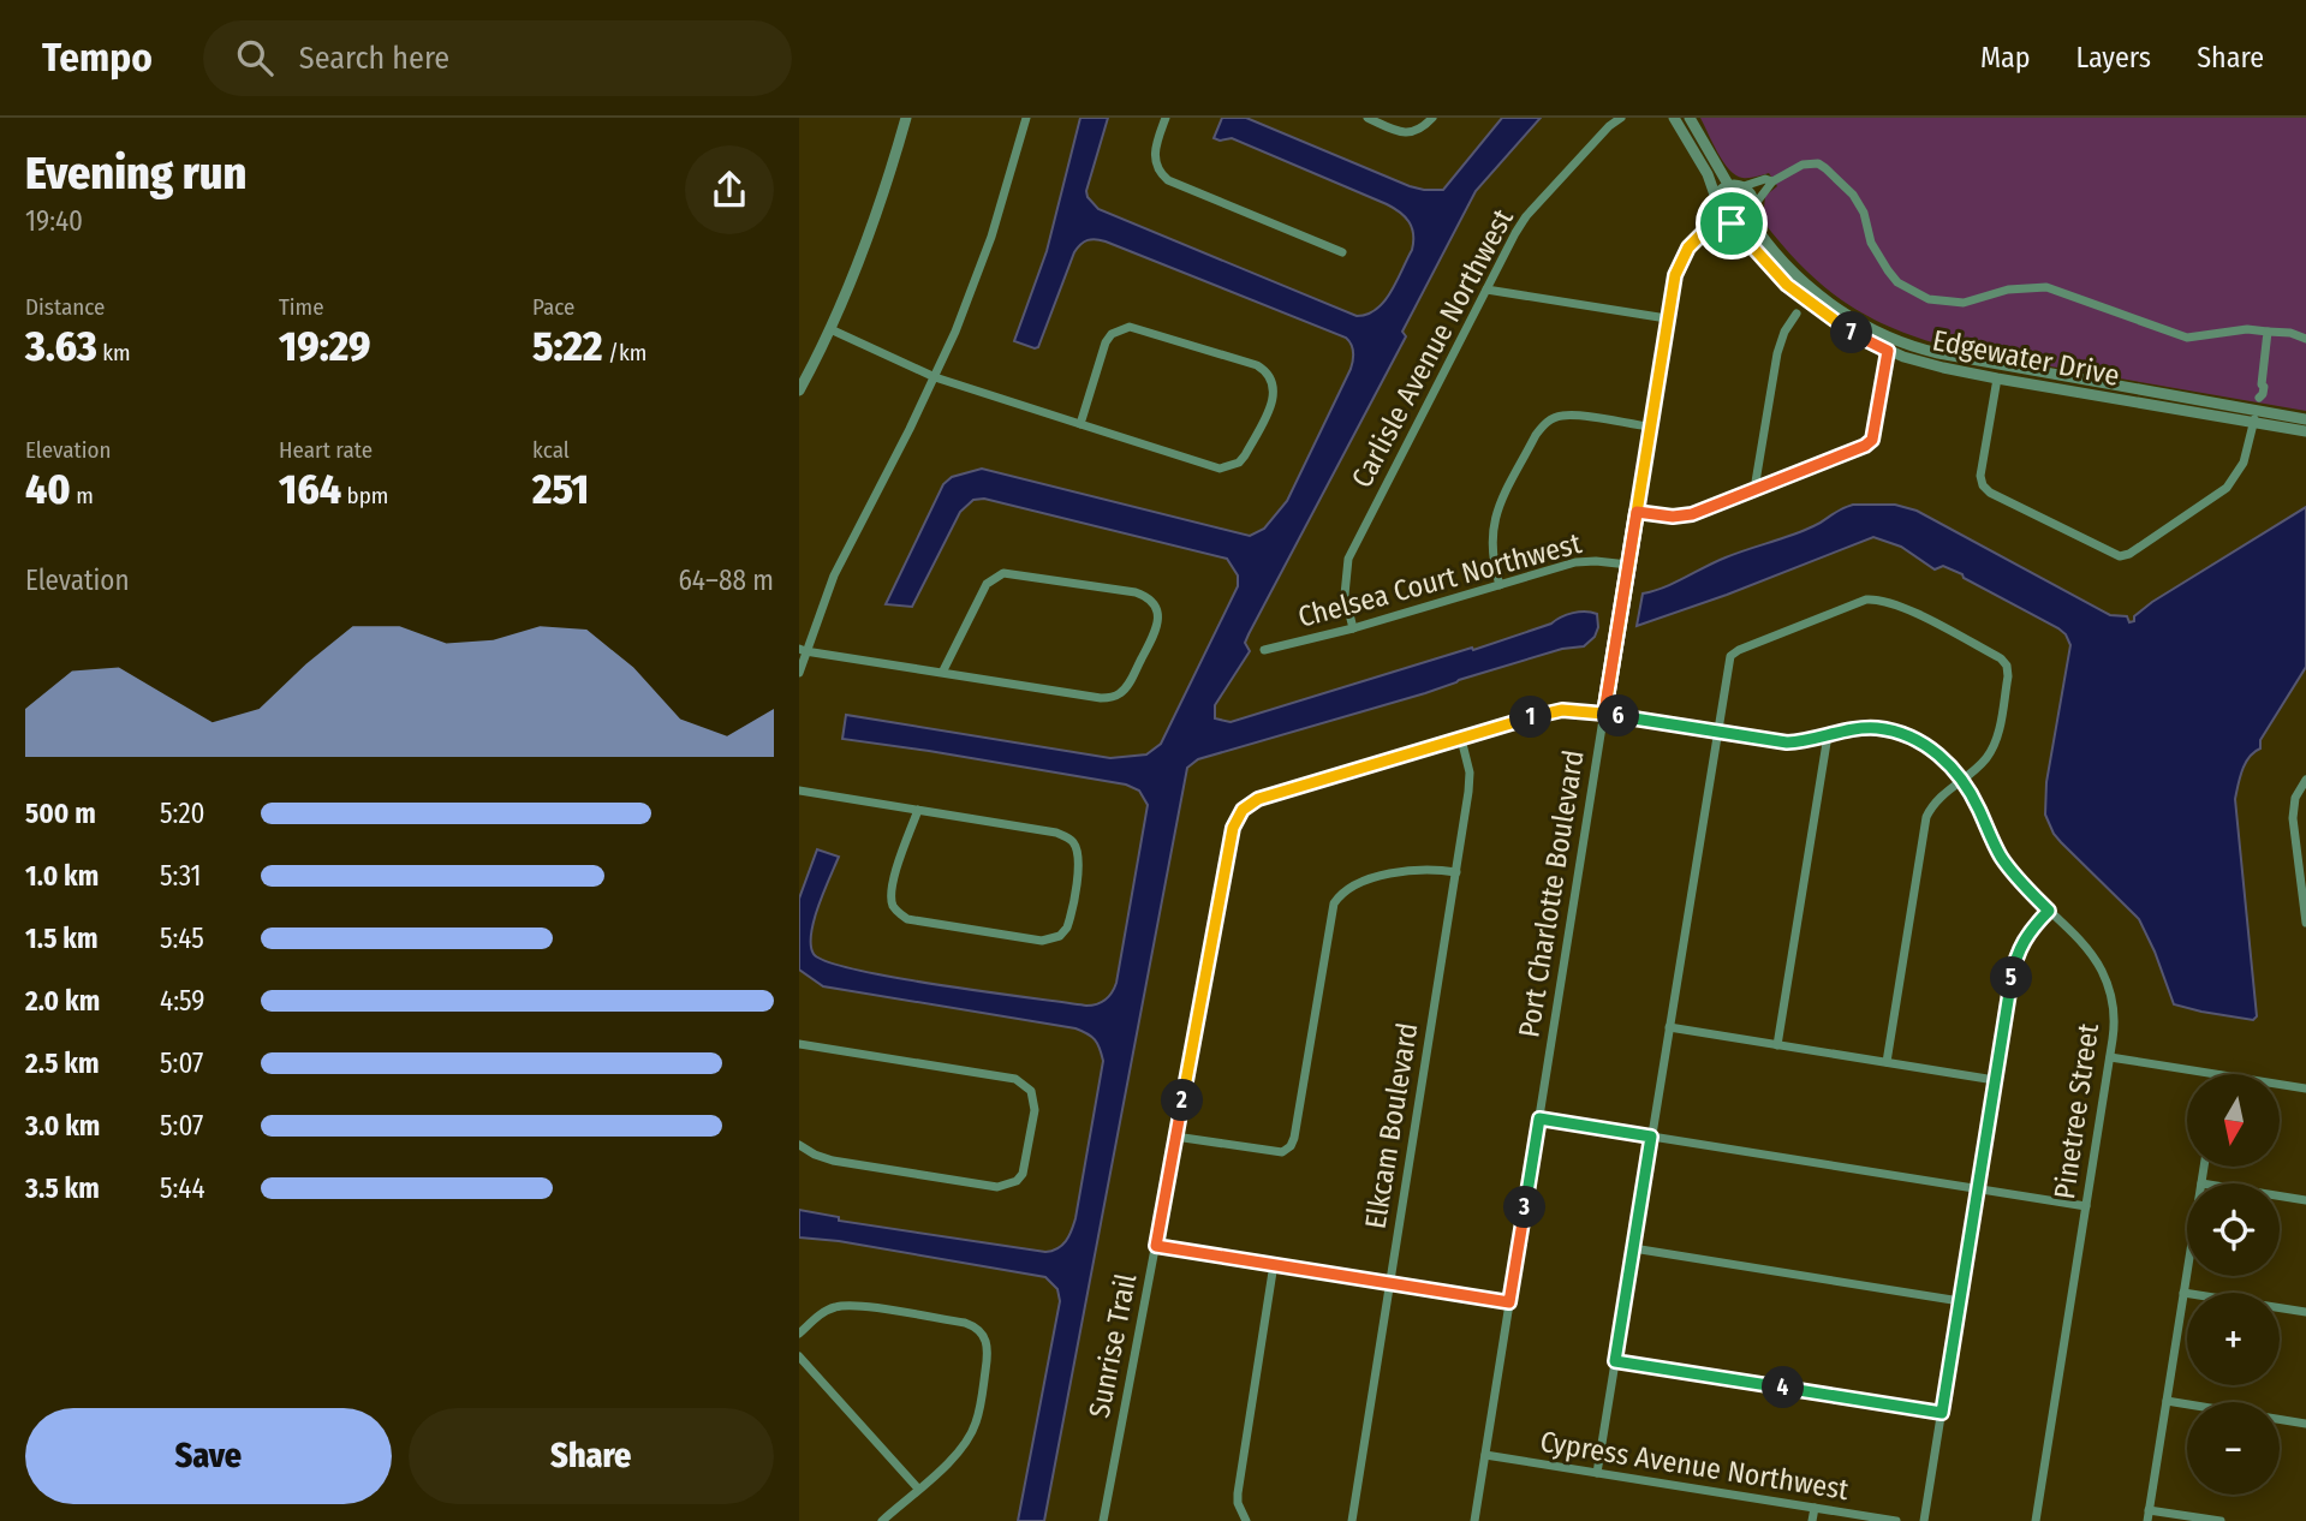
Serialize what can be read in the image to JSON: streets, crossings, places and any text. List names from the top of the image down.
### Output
{
  "streets": {
    "street": [
      "Carlisle Avenue Northwest",
      "Edgewater Drive",
      "Chelsea Court Northwest",
      "Port Charlotte Boulevard",
      "Pinetree Street",
      "Elkcam Boulevard",
      "Sunrise Trail",
      "Cypress Avenue Northwest"
    ]
  },
  "crossings": [
    ["Carlisle Avenue Northwest", "Chelsea Court Northwest"],
    ["Edgewater Drive", "Port Charlotte Boulevard"],
    ["Chelsea Court Northwest", "Port Charlotte Boulevard"],
    ["Port Charlotte Boulevard", "Pinetree Street"],
    ["Port Charlotte Boulevard", "Sunrise Trail"],
    ["Port Charlotte Boulevard", "Cypress Avenue Northwest"],
    ["Pinetree Street", "Sunrise Trail"],
    ["Elkcam Boulevard", "Sunrise Trail"]
  ],
  "north": "bottom",
  "page": {
    "header": "Tempo",
    "search": "Search here",
    "nav": ["Map", "Layers", "Share"],
    "heading": ["Evening run", "19:40"],
    "stats": [
      ["Distance", "3.63 km"],
      ["Time", "19:29"],
      ["Pace", "5:22 /km"],
      ["Elevation", "40 m"],
      ["Heart rate", "164 bpm"],
      ["kcal", "251"]
    ],
    "pins": [
      "7",
      "6",
      "1",
      "5",
      "2",
      "3",
      "4"
    ],
    "chart": ["Elevation", "64–88 m"],
    "list": [
      {
        "name": "500 m",
        "note": "5:20"
      },
      {
        "name": "1.0 km",
        "note": "5:31"
      },
      {
        "name": "1.5 km",
        "note": "5:45"
      },
      {
        "name": "2.0 km",
        "note": "4:59"
      },
      {
        "name": "2.5 km",
        "note": "5:07"
      },
      {
        "name": "3.0 km",
        "note": "5:07"
      },
      {
        "name": "3.5 km",
        "note": "5:44"
      }
    ],
    "map_buttons": ["+", "−"],
    "buttons": ["Save", "Share"]
  }
}
